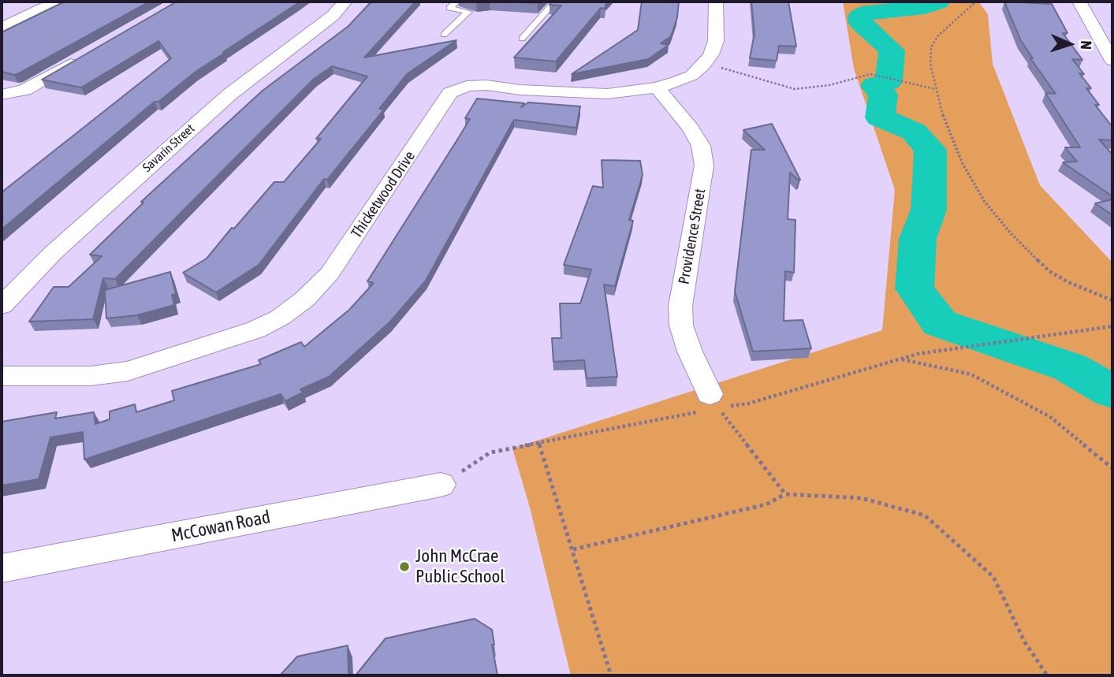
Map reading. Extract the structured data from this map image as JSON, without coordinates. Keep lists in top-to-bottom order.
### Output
{
  "streets": {
    "street": [
      "Savarin Street",
      "Thicketwood Drive",
      "Providence Street",
      "McCowan Road"
    ]
  },
  "crossings": [
    ["Thicketwood Drive", "Providence Street"]
  ],
  "places": ["John McCrae Public School"],
  "north": "right"
}
